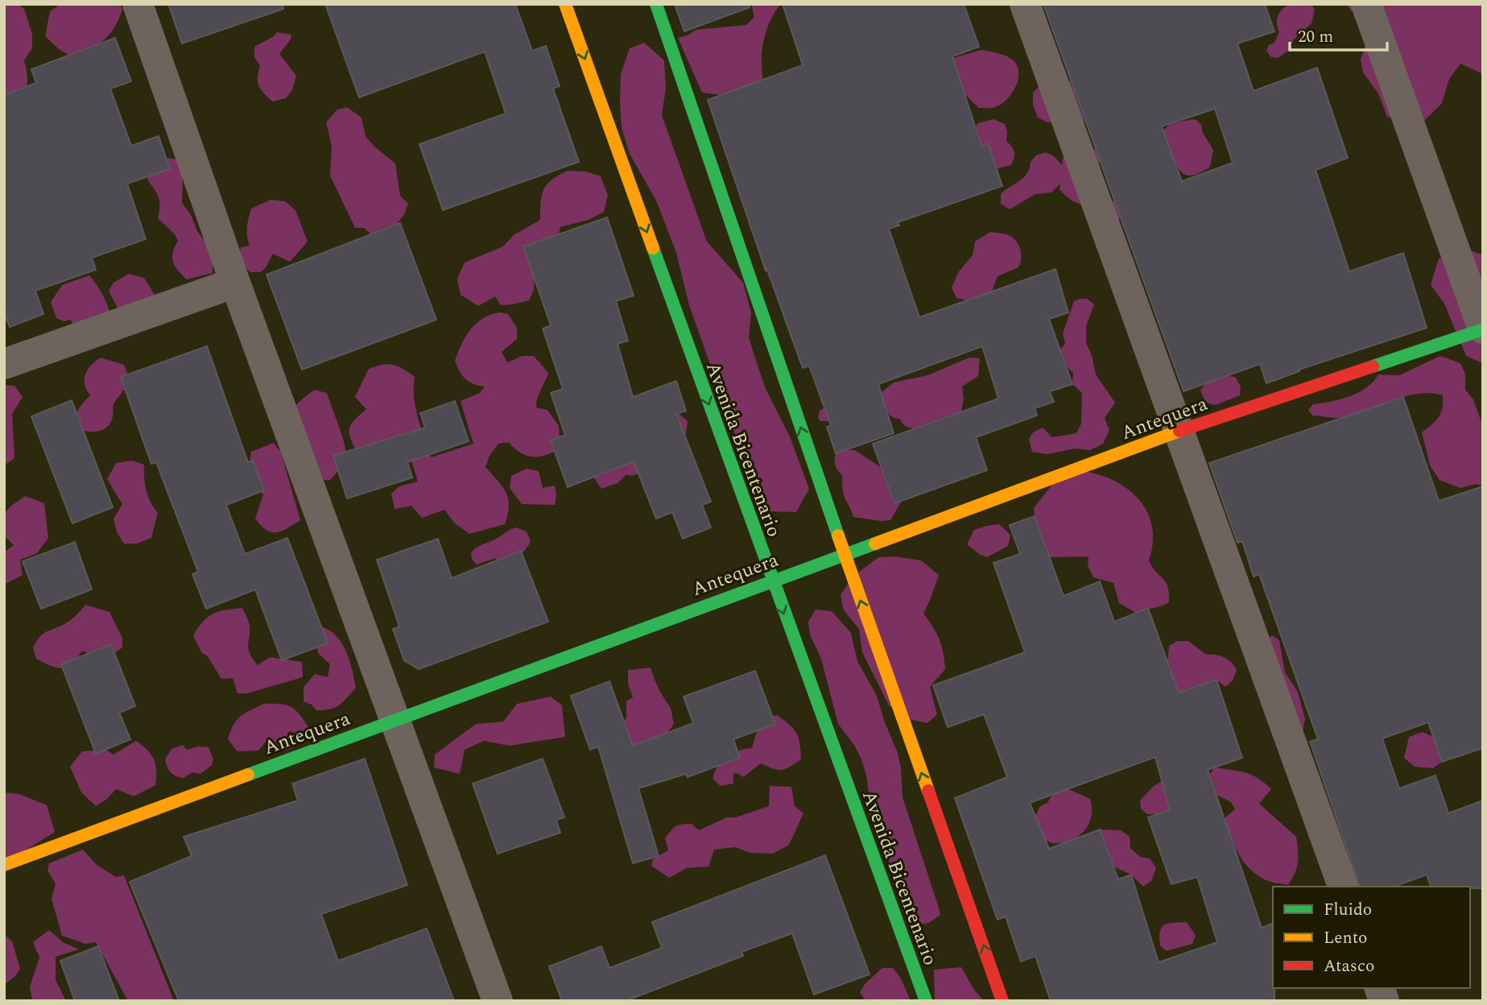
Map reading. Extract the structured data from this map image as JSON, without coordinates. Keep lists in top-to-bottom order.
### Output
{
  "streets": {
    "street": ["Antequera", "Avenida Bicentenario"]
  },
  "crossings": [
    ["Antequera", "Avenida Bicentenario"]
  ],
  "legend": ["Fluido", "Lento", "Atasco"],
  "scale_bar": "20 m"
}
